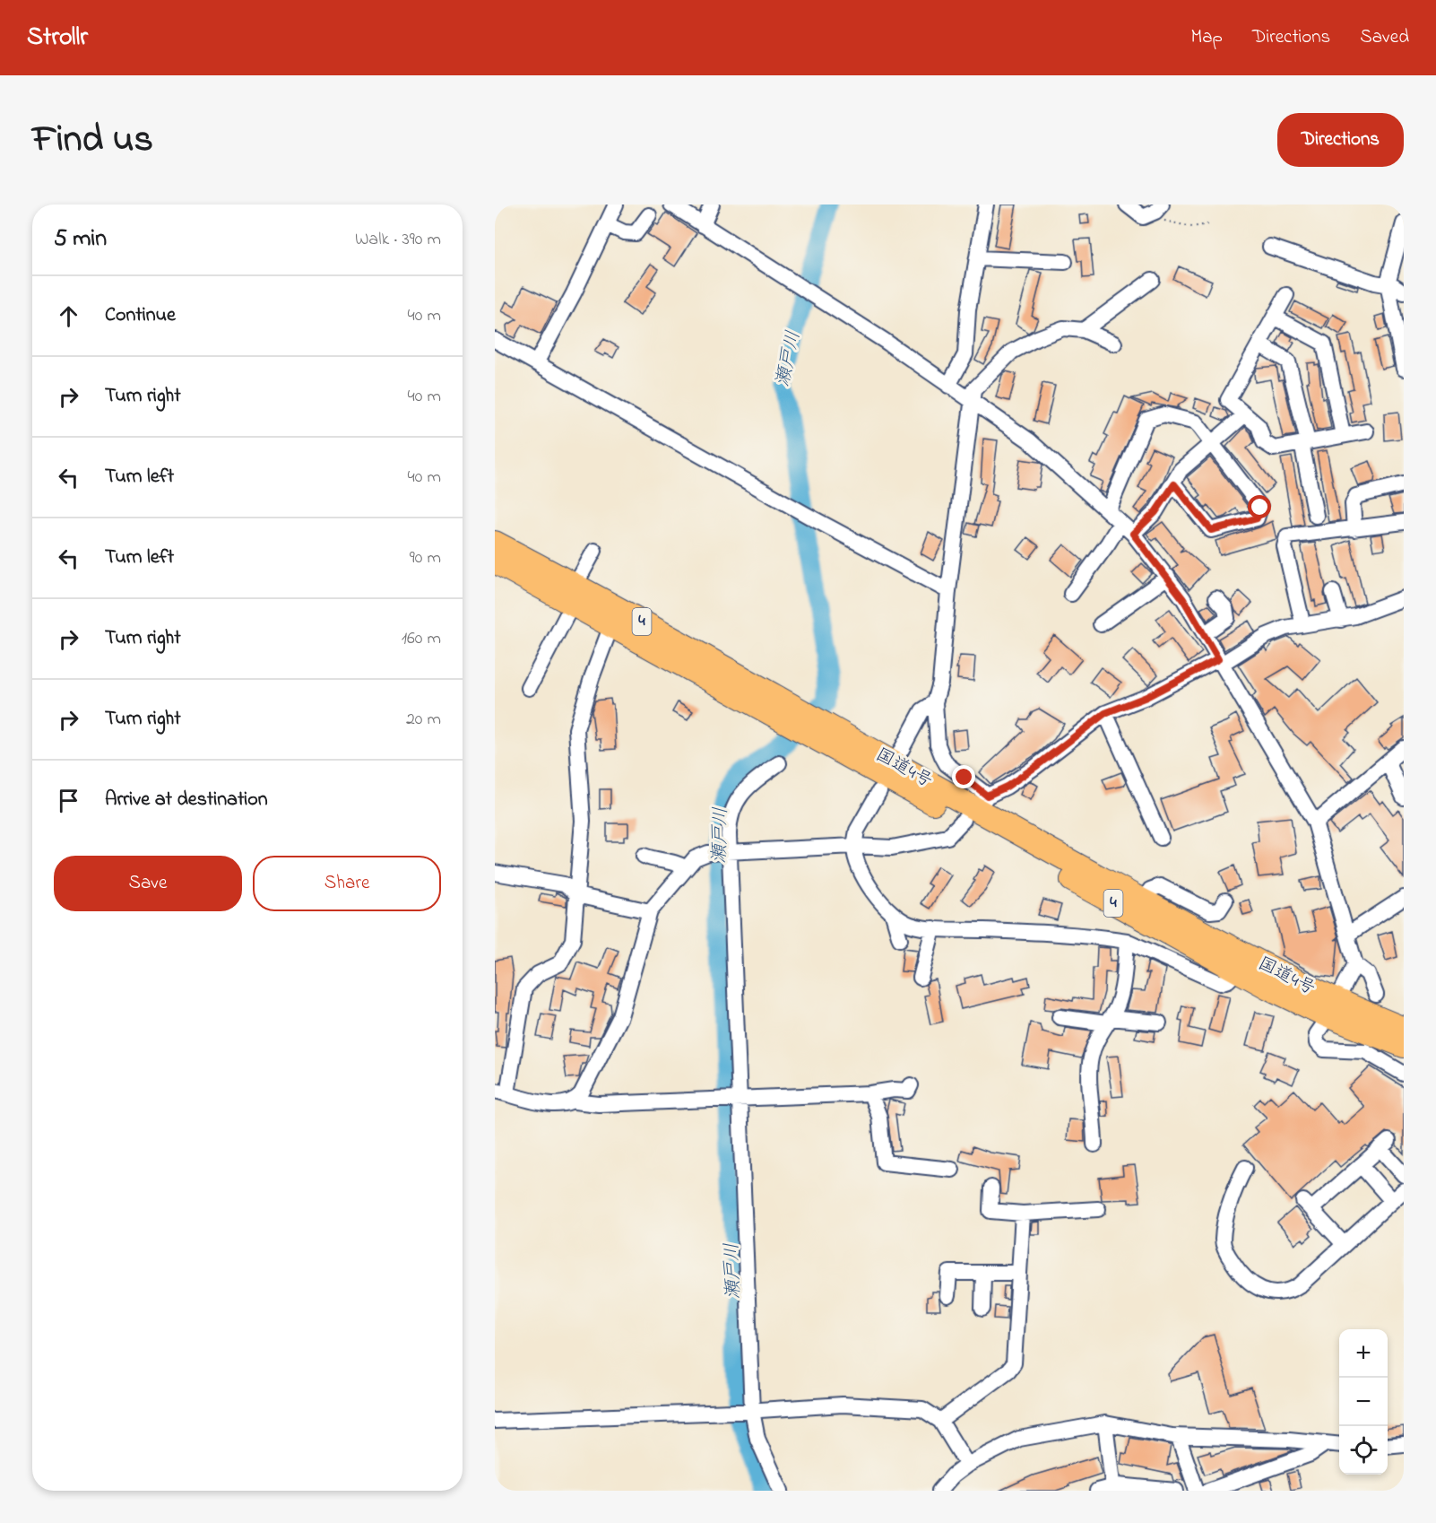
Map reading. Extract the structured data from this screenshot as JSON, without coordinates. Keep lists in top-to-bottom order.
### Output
{
  "streets": {
    "highway": ["4", "国道4号"]
  },
  "water": ["瀬戸川"],
  "page": {
    "header": "Strollr",
    "nav": ["Map", "Directions", "Saved"],
    "title": "Find us",
    "buttons": [
      "Directions",
      ["Save", "Share"]
    ],
    "heading": ["5 min", "Walk · 390 m"],
    "list": [
      ["Continue", "40 m"],
      ["Turn right", "40 m"],
      ["Turn left", "40 m"],
      ["Turn left", "90 m"],
      ["Turn right", "160 m"],
      ["Turn right", "20 m"],
      "Arrive at destination"
    ],
    "map_buttons": ["+", "−"]
  }
}
